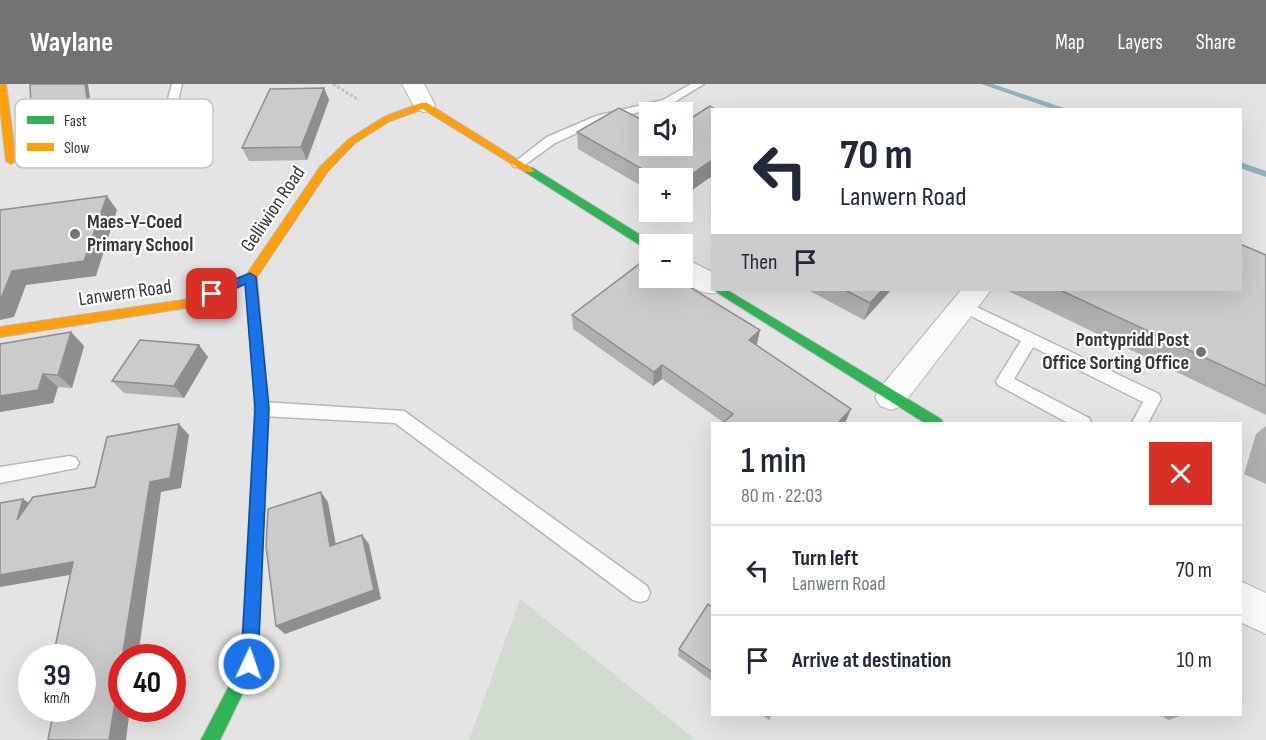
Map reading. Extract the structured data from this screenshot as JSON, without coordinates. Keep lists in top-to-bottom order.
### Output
{
  "streets": {
    "street": ["Gelliwion Road", "Lanwern Road"]
  },
  "crossings": [
    ["Gelliwion Road", "Lanwern Road"]
  ],
  "places": ["Maes-Y-Coed Primary School", "Pontypridd Post Office Sorting Office"],
  "legend": ["Fast", "Slow"],
  "page": {
    "header": "Waylane",
    "nav": ["Map", "Layers", "Share"],
    "map_buttons": ["+", "−"],
    "turn": ["70 m", "Lanwern Road"],
    "then": "Then",
    "heading": ["1 min", "80 m · 22:03"],
    "list": [
      {
        "name": "Turn left",
        "note": "Lanwern Road",
        "value": "70 m"
      },
      {
        "name": "Arrive at destination",
        "value": "10 m"
      }
    ],
    "speed": "39 km/h",
    "limit": "40"
  }
}
